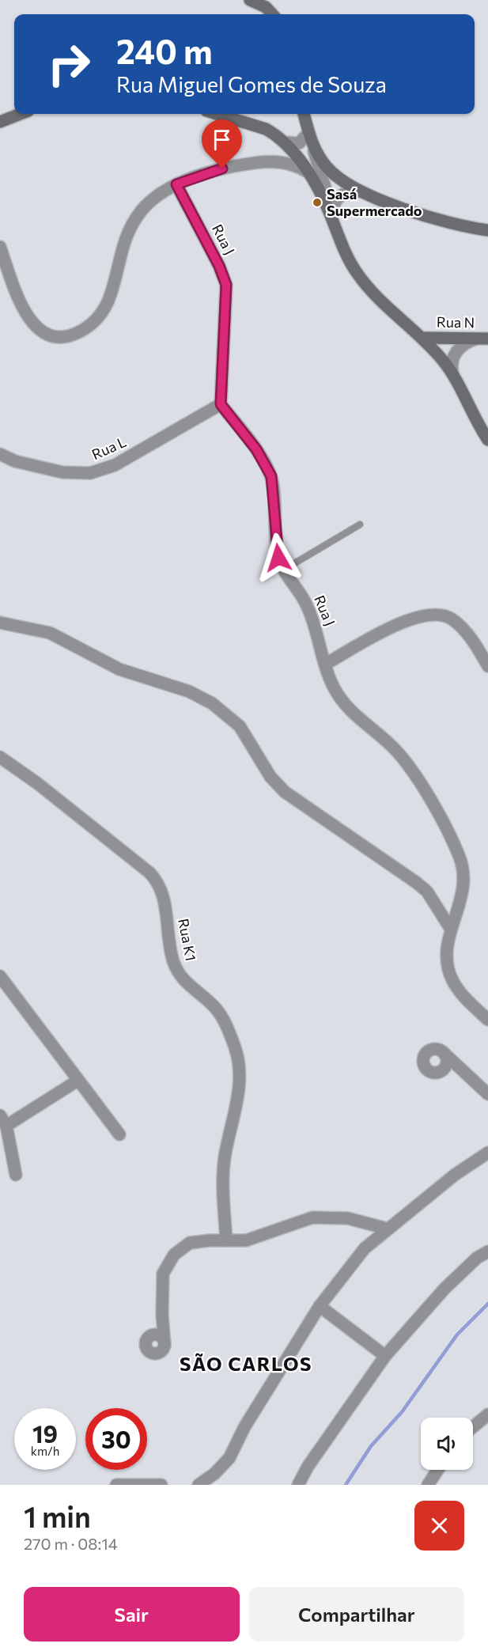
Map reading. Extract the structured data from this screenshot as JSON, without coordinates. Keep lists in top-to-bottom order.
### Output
{
  "streets": {
    "street": [
      "Rua J",
      "Rua N",
      "Rua L",
      "Rua K1"
    ]
  },
  "crossings": [
    ["Rua J", "Rua L"]
  ],
  "districts": ["SÃO CARLOS"],
  "places": ["Sasá Supermercado"],
  "page": {
    "turn": ["240 m", "Rua Miguel Gomes de Souza"],
    "speed": "19 km/h",
    "limit": "30",
    "heading": ["1 min", "270 m · 08:14"],
    "buttons": ["Sair", "Compartilhar"]
  }
}
